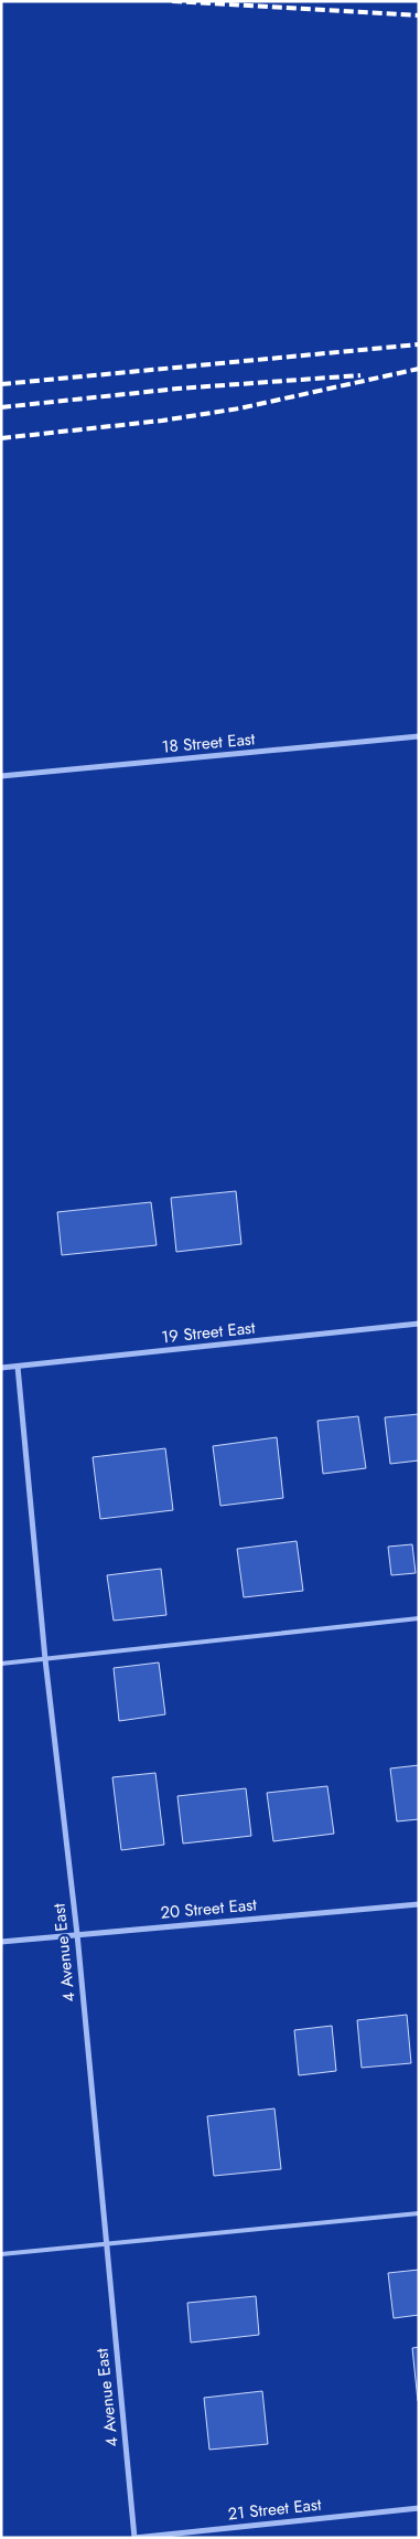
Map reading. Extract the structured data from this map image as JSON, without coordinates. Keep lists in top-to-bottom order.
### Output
{
  "streets": {
    "street": [
      "18 Street East",
      "19 Street East",
      "20 Street East",
      "4 Avenue East",
      "21 Street East"
    ]
  },
  "crossings": [
    ["19 Street East", "4 Avenue East"],
    ["20 Street East", "4 Avenue East"],
    ["4 Avenue East", "21 Street East"]
  ]
}
